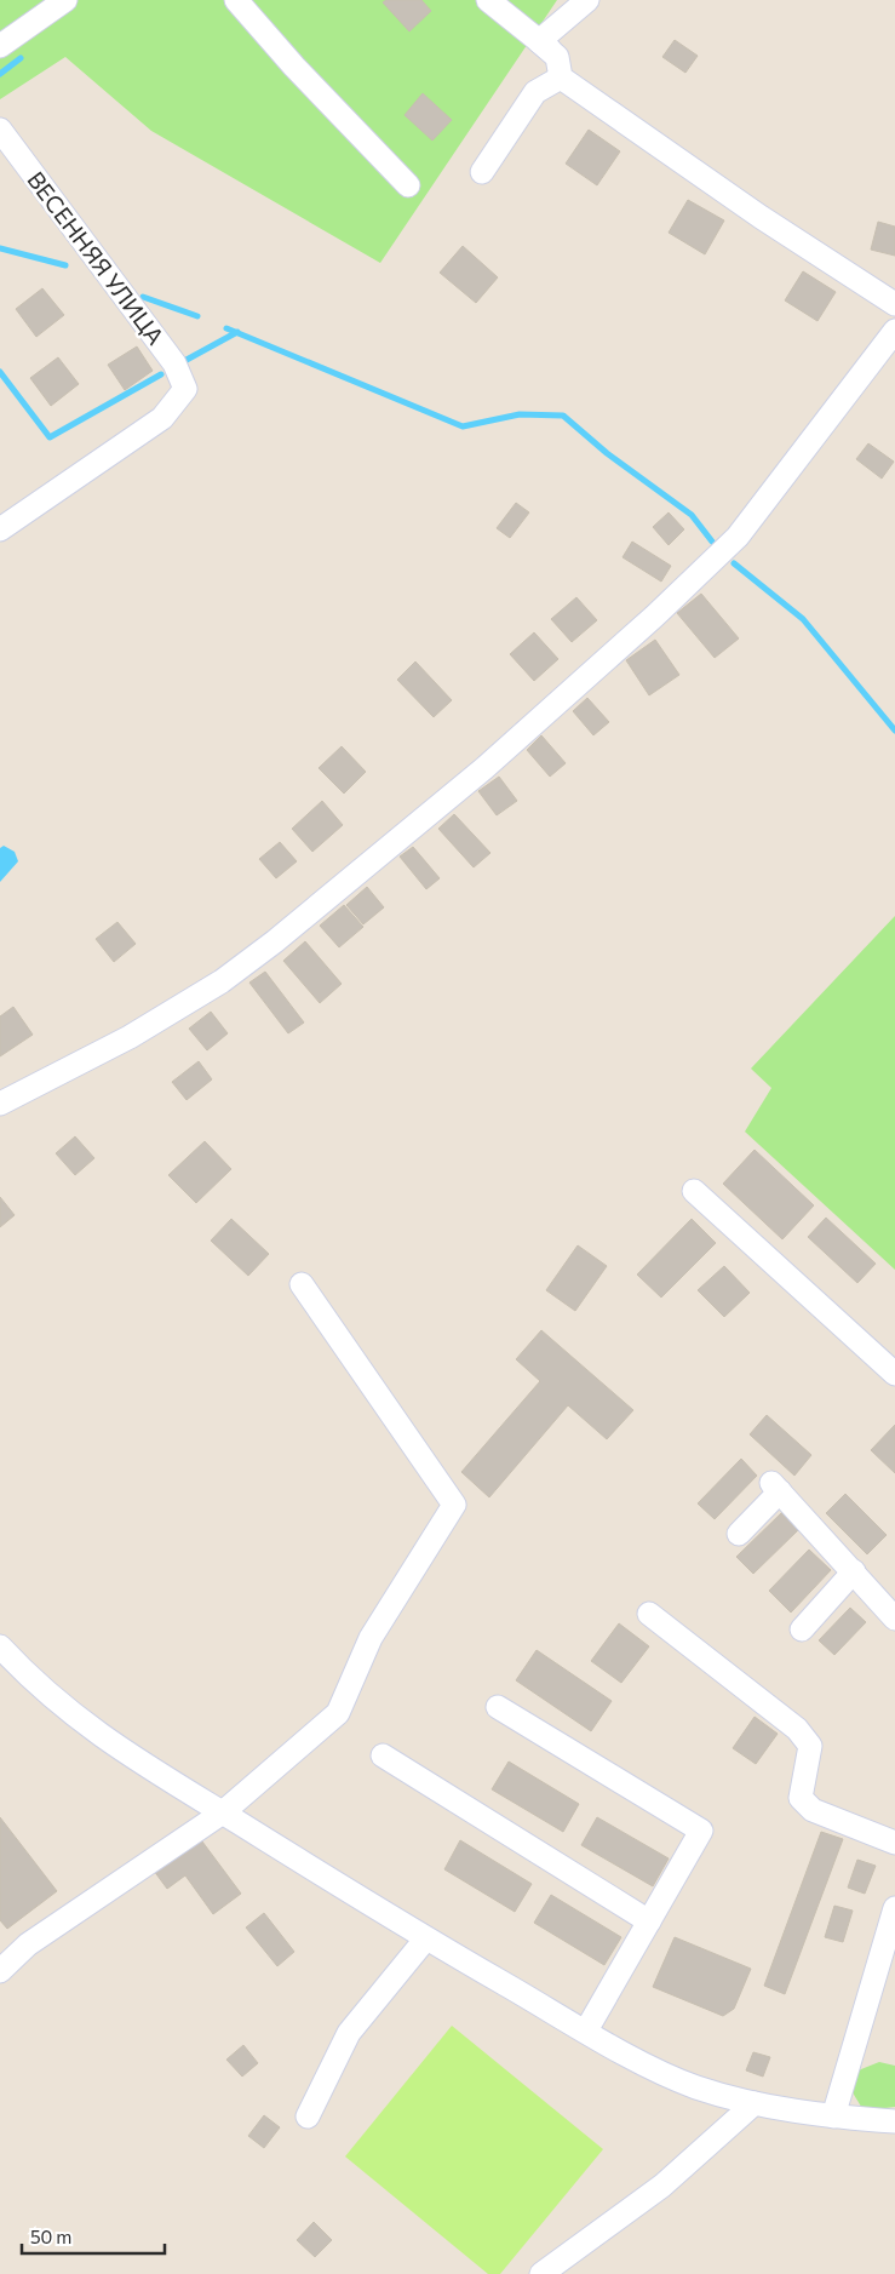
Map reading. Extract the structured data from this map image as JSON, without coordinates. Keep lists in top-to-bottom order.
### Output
{
  "streets": {
    "street": ["ВЕСЕННЯЯ УЛИЦА"]
  },
  "scale_bar": "50 m"
}
